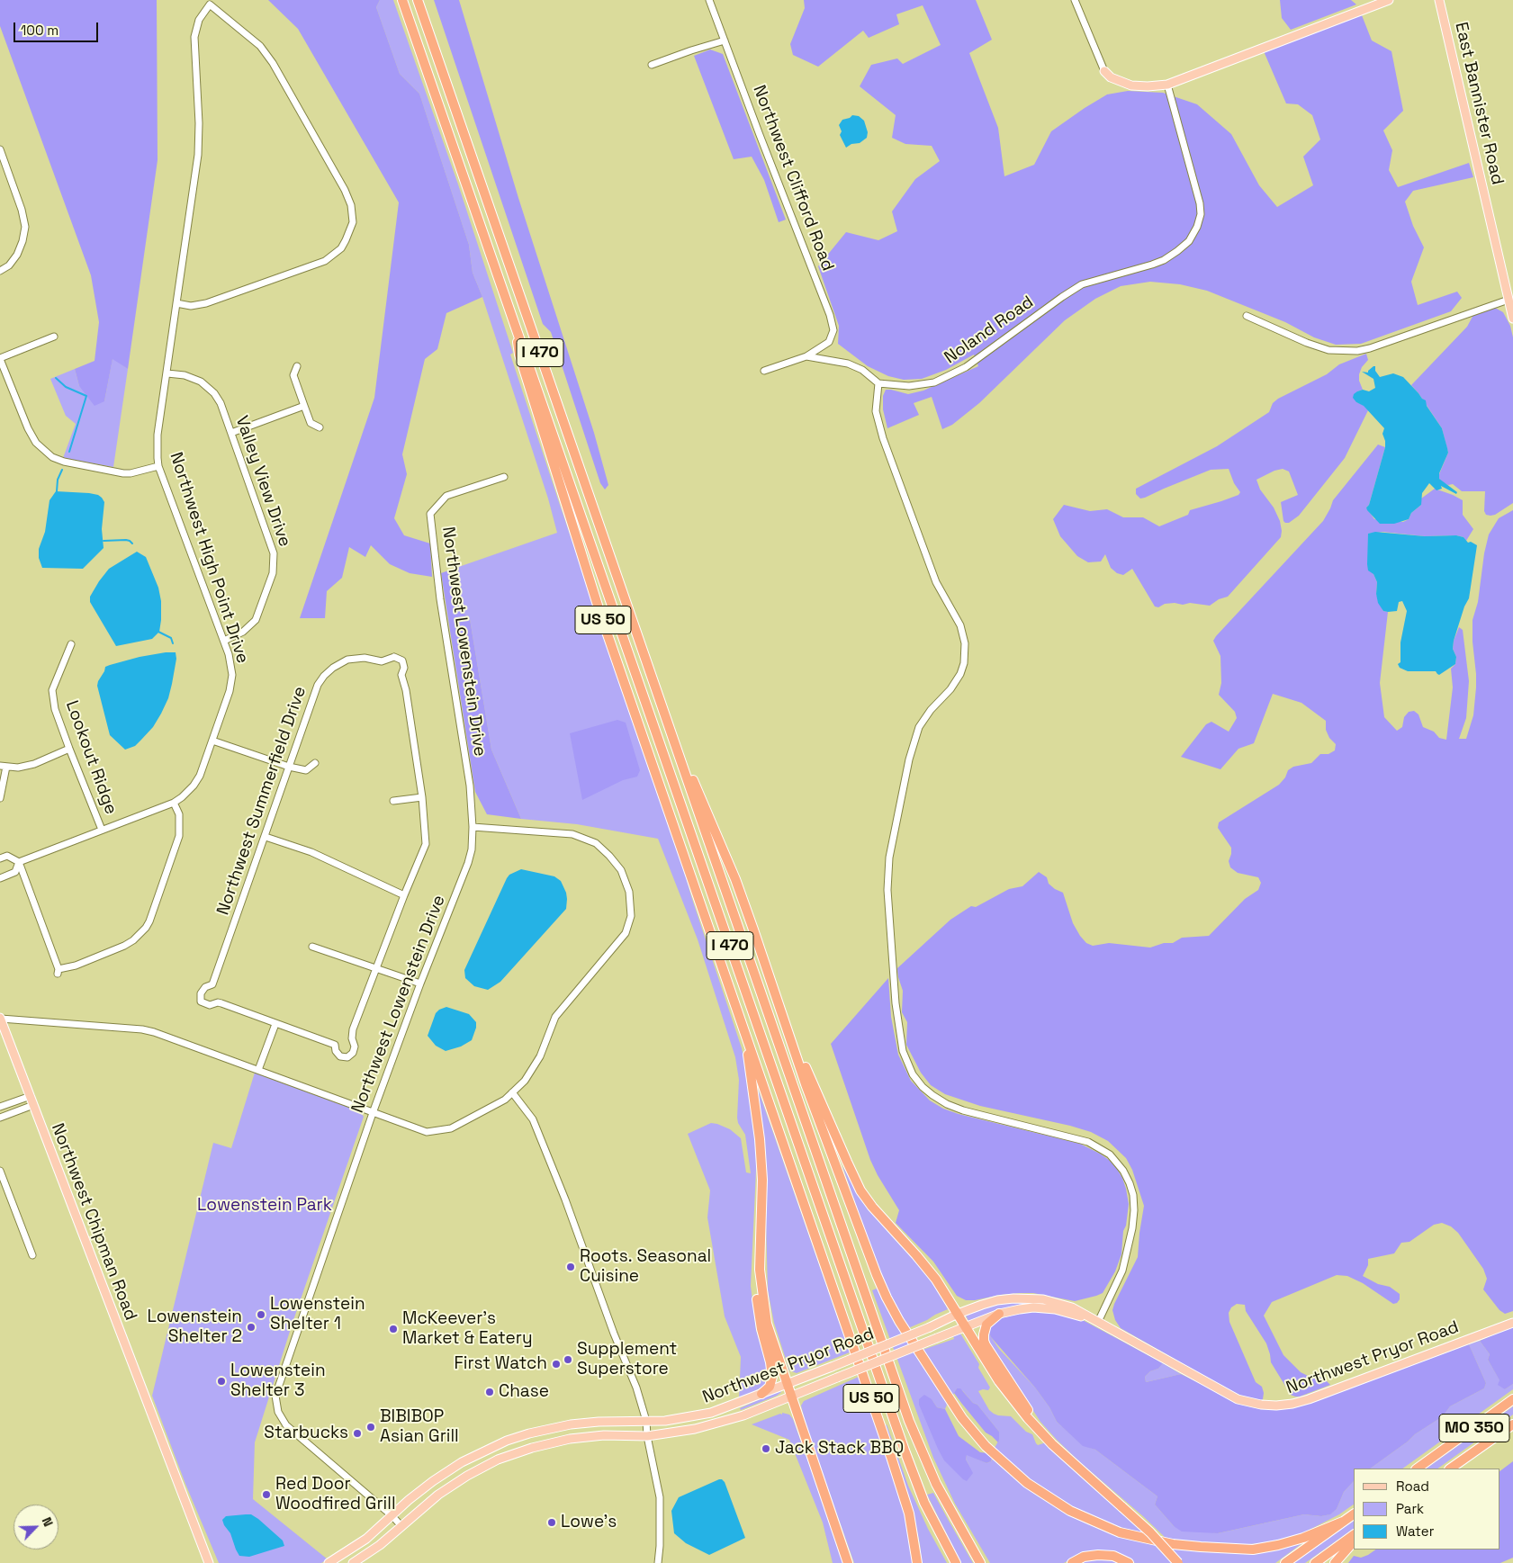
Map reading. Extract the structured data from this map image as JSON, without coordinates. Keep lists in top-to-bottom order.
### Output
{
  "streets": {
    "highway": ["I 470", "US 50", "MO 350"],
    "main road": ["East Bannister Road", "Northwest Chipman Road", "Northwest Pryor Road"],
    "street": [
      "Northwest Clifford Road",
      "Noland Road",
      "Valley View Drive",
      "Northwest High Point Drive",
      "Northwest Lowenstein Drive",
      "Lookout Ridge",
      "Northwest Summerfield Drive"
    ]
  },
  "crossings": [
    ["I 470", "US 50"],
    ["Valley View Drive", "Northwest High Point Drive"],
    ["Northwest High Point Drive", "Lookout Ridge"],
    ["Northwest Lowenstein Drive", "Northwest Pryor Road"]
  ],
  "parks": ["Lowenstein Park"],
  "places": [
    "Roots. Seasonal Cuisine",
    "Lowenstein Shelter 1",
    "Lowenstein Shelter 2",
    "McKeever's Market & Eatery",
    "Supplement Superstore",
    "First Watch",
    "Lowenstein Shelter 3",
    "Chase",
    "BIBIBOP Asian Grill",
    "Starbucks",
    "Jack Stack BBQ",
    "Red Door Woodfired Grill",
    "Lowe's"
  ],
  "legend": ["Road", "Park", "Water"],
  "scale_bar": "100 m",
  "north": "top right"
}
